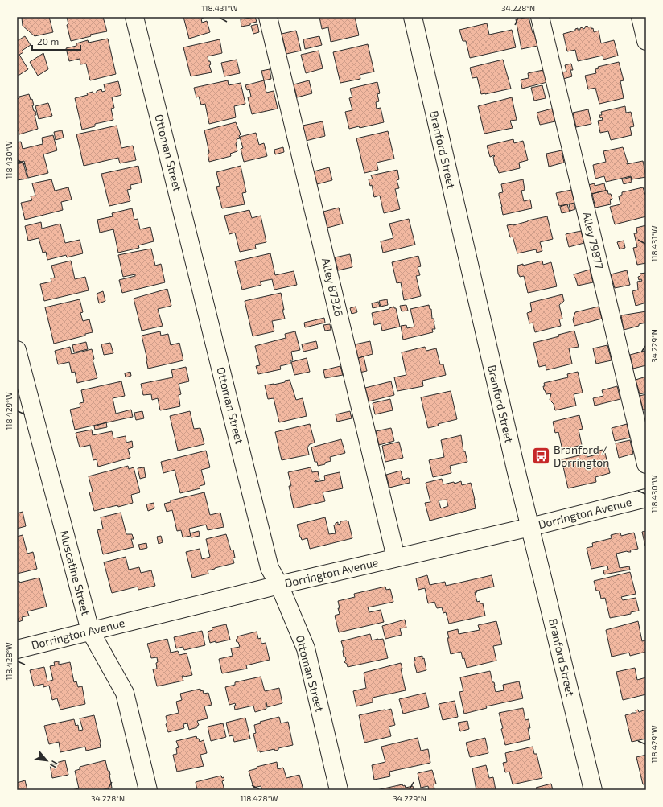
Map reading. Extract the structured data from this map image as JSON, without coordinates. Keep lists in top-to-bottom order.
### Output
{
  "streets": {
    "street": [
      "Branford Street",
      "Ottoman Street",
      "Alley 79877",
      "Alley 87326",
      "Dorrington Avenue",
      "Muscatine Street"
    ]
  },
  "crossings": [
    ["Branford Street", "Dorrington Avenue"],
    ["Ottoman Street", "Dorrington Avenue"],
    ["Alley 87326", "Dorrington Avenue"],
    ["Dorrington Avenue", "Muscatine Street"]
  ],
  "places": {
    "bus stop": ["Branford / Dorrington"]
  },
  "scale_bar": "20 m",
  "north": "bottom right",
  "coordinates": [
    "118.431°W",
    "34.228°N",
    "118.430°W",
    "34.229°N",
    "118.429°W",
    "118.428°W"
  ]
}
